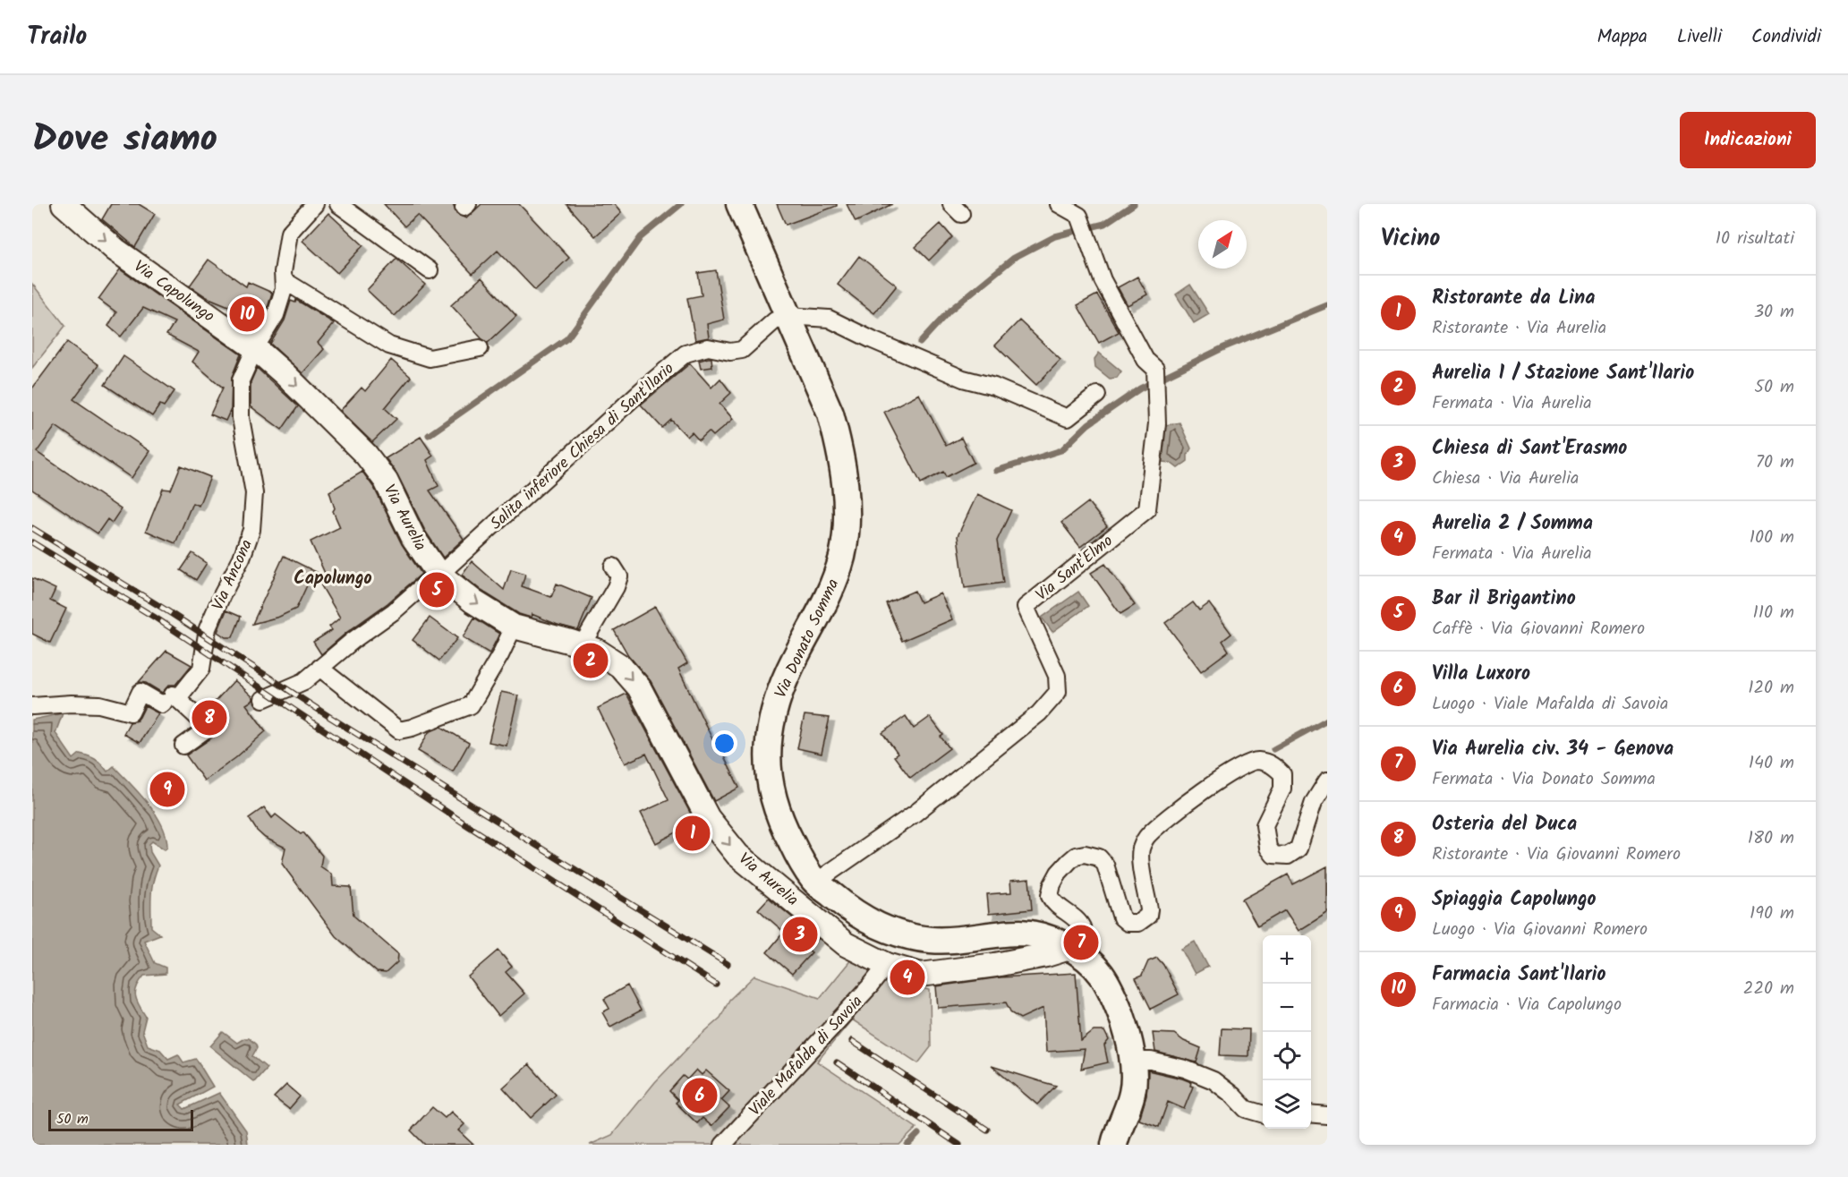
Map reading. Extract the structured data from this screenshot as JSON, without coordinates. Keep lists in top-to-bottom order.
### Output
{
  "streets": {
    "main road": ["Via Donato Somma"],
    "street": [
      "Via Capolungo",
      "Salita inferiore Chiesa di Sant'Ilario",
      "Via Aurelia",
      "Via Sant'Elmo",
      "Via Ancona",
      "Viale Mafalda di Savoia"
    ]
  },
  "crossings": [
    ["Via Capolungo", "Via Aurelia"],
    ["Via Capolungo", "Via Ancona"],
    ["Salita inferiore Chiesa di Sant'Ilario", "Via Aurelia"],
    ["Salita inferiore Chiesa di Sant'Ilario", "Via Donato Somma"],
    ["Via Aurelia", "Via Ancona"],
    ["Via Aurelia", "Via Donato Somma"],
    ["Via Aurelia", "Viale Mafalda di Savoia"],
    ["Via Sant'Elmo", "Via Donato Somma"]
  ],
  "one_way": ["Via Capolungo", "Via Aurelia"],
  "districts": ["Capolungo"],
  "scale_bar": "50 m",
  "north": "top right",
  "page": {
    "header": "Trailo",
    "nav": ["Mappa", "Livelli", "Condividi"],
    "title": "Dove siamo",
    "buttons": "Indicazioni",
    "heading": ["Vicino", "10 risultati"],
    "list": [
      {
        "mark": "1",
        "name": "Ristorante da Lina",
        "note": "Ristorante · Via Aurelia",
        "value": "30 m"
      },
      {
        "mark": "2",
        "name": "Aurelia 1 / Stazione Sant'Ilario",
        "note": "Fermata · Via Aurelia",
        "value": "50 m"
      },
      {
        "mark": "3",
        "name": "Chiesa di Sant'Erasmo",
        "note": "Chiesa · Via Aurelia",
        "value": "70 m"
      },
      {
        "mark": "4",
        "name": "Aurelia 2 / Somma",
        "note": "Fermata · Via Aurelia",
        "value": "100 m"
      },
      {
        "mark": "5",
        "name": "Bar il Brigantino",
        "note": "Caffè · Via Giovanni Romero",
        "value": "110 m"
      },
      {
        "mark": "6",
        "name": "Villa Luxoro",
        "note": "Luogo · Viale Mafalda di Savoia",
        "value": "120 m"
      },
      {
        "mark": "7",
        "name": "Via Aurelia civ. 34 - Genova",
        "note": "Fermata · Via Donato Somma",
        "value": "140 m"
      },
      {
        "mark": "8",
        "name": "Osteria del Duca",
        "note": "Ristorante · Via Giovanni Romero",
        "value": "180 m"
      },
      {
        "mark": "9",
        "name": "Spiaggia Capolungo",
        "note": "Luogo · Via Giovanni Romero",
        "value": "190 m"
      },
      {
        "mark": "10",
        "name": "Farmacia Sant'Ilario",
        "note": "Farmacia · Via Capolungo",
        "value": "220 m"
      }
    ],
    "pins": [
      "10",
      "5",
      "2",
      "8",
      "9",
      "1",
      "3",
      "7",
      "4",
      "6"
    ],
    "map_buttons": ["+", "−"],
    "scale": "50 m"
  }
}
